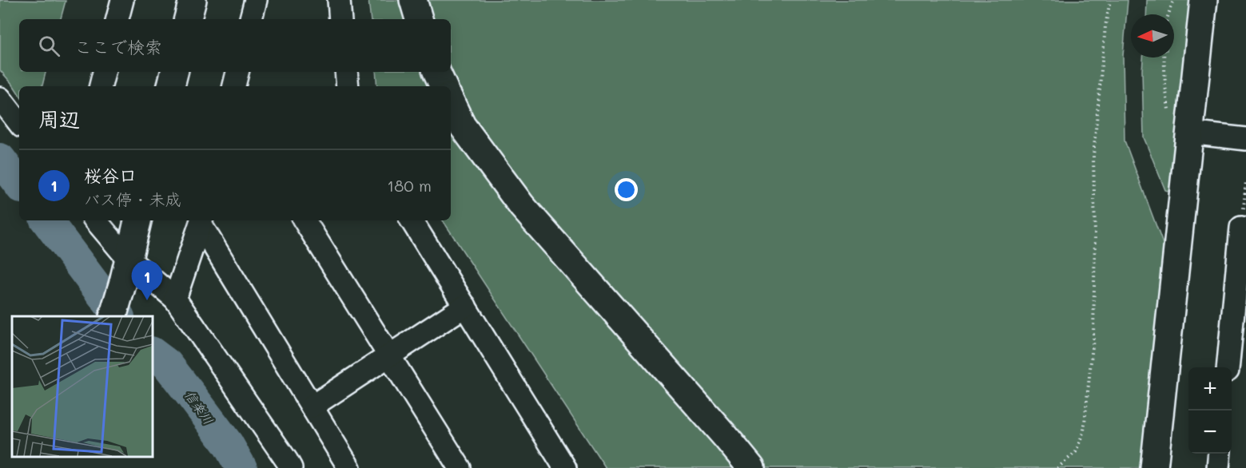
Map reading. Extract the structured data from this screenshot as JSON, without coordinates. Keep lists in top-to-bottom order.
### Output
{
  "water": ["信楽川"],
  "north": "left",
  "page": {
    "search": "ここで検索",
    "heading": "周辺",
    "list": [
      {
        "mark": "1",
        "name": "桜谷口",
        "note": "バス停 · 未成",
        "value": "180 m"
      }
    ],
    "pins": "1",
    "map_buttons": ["+", "−"]
  }
}
